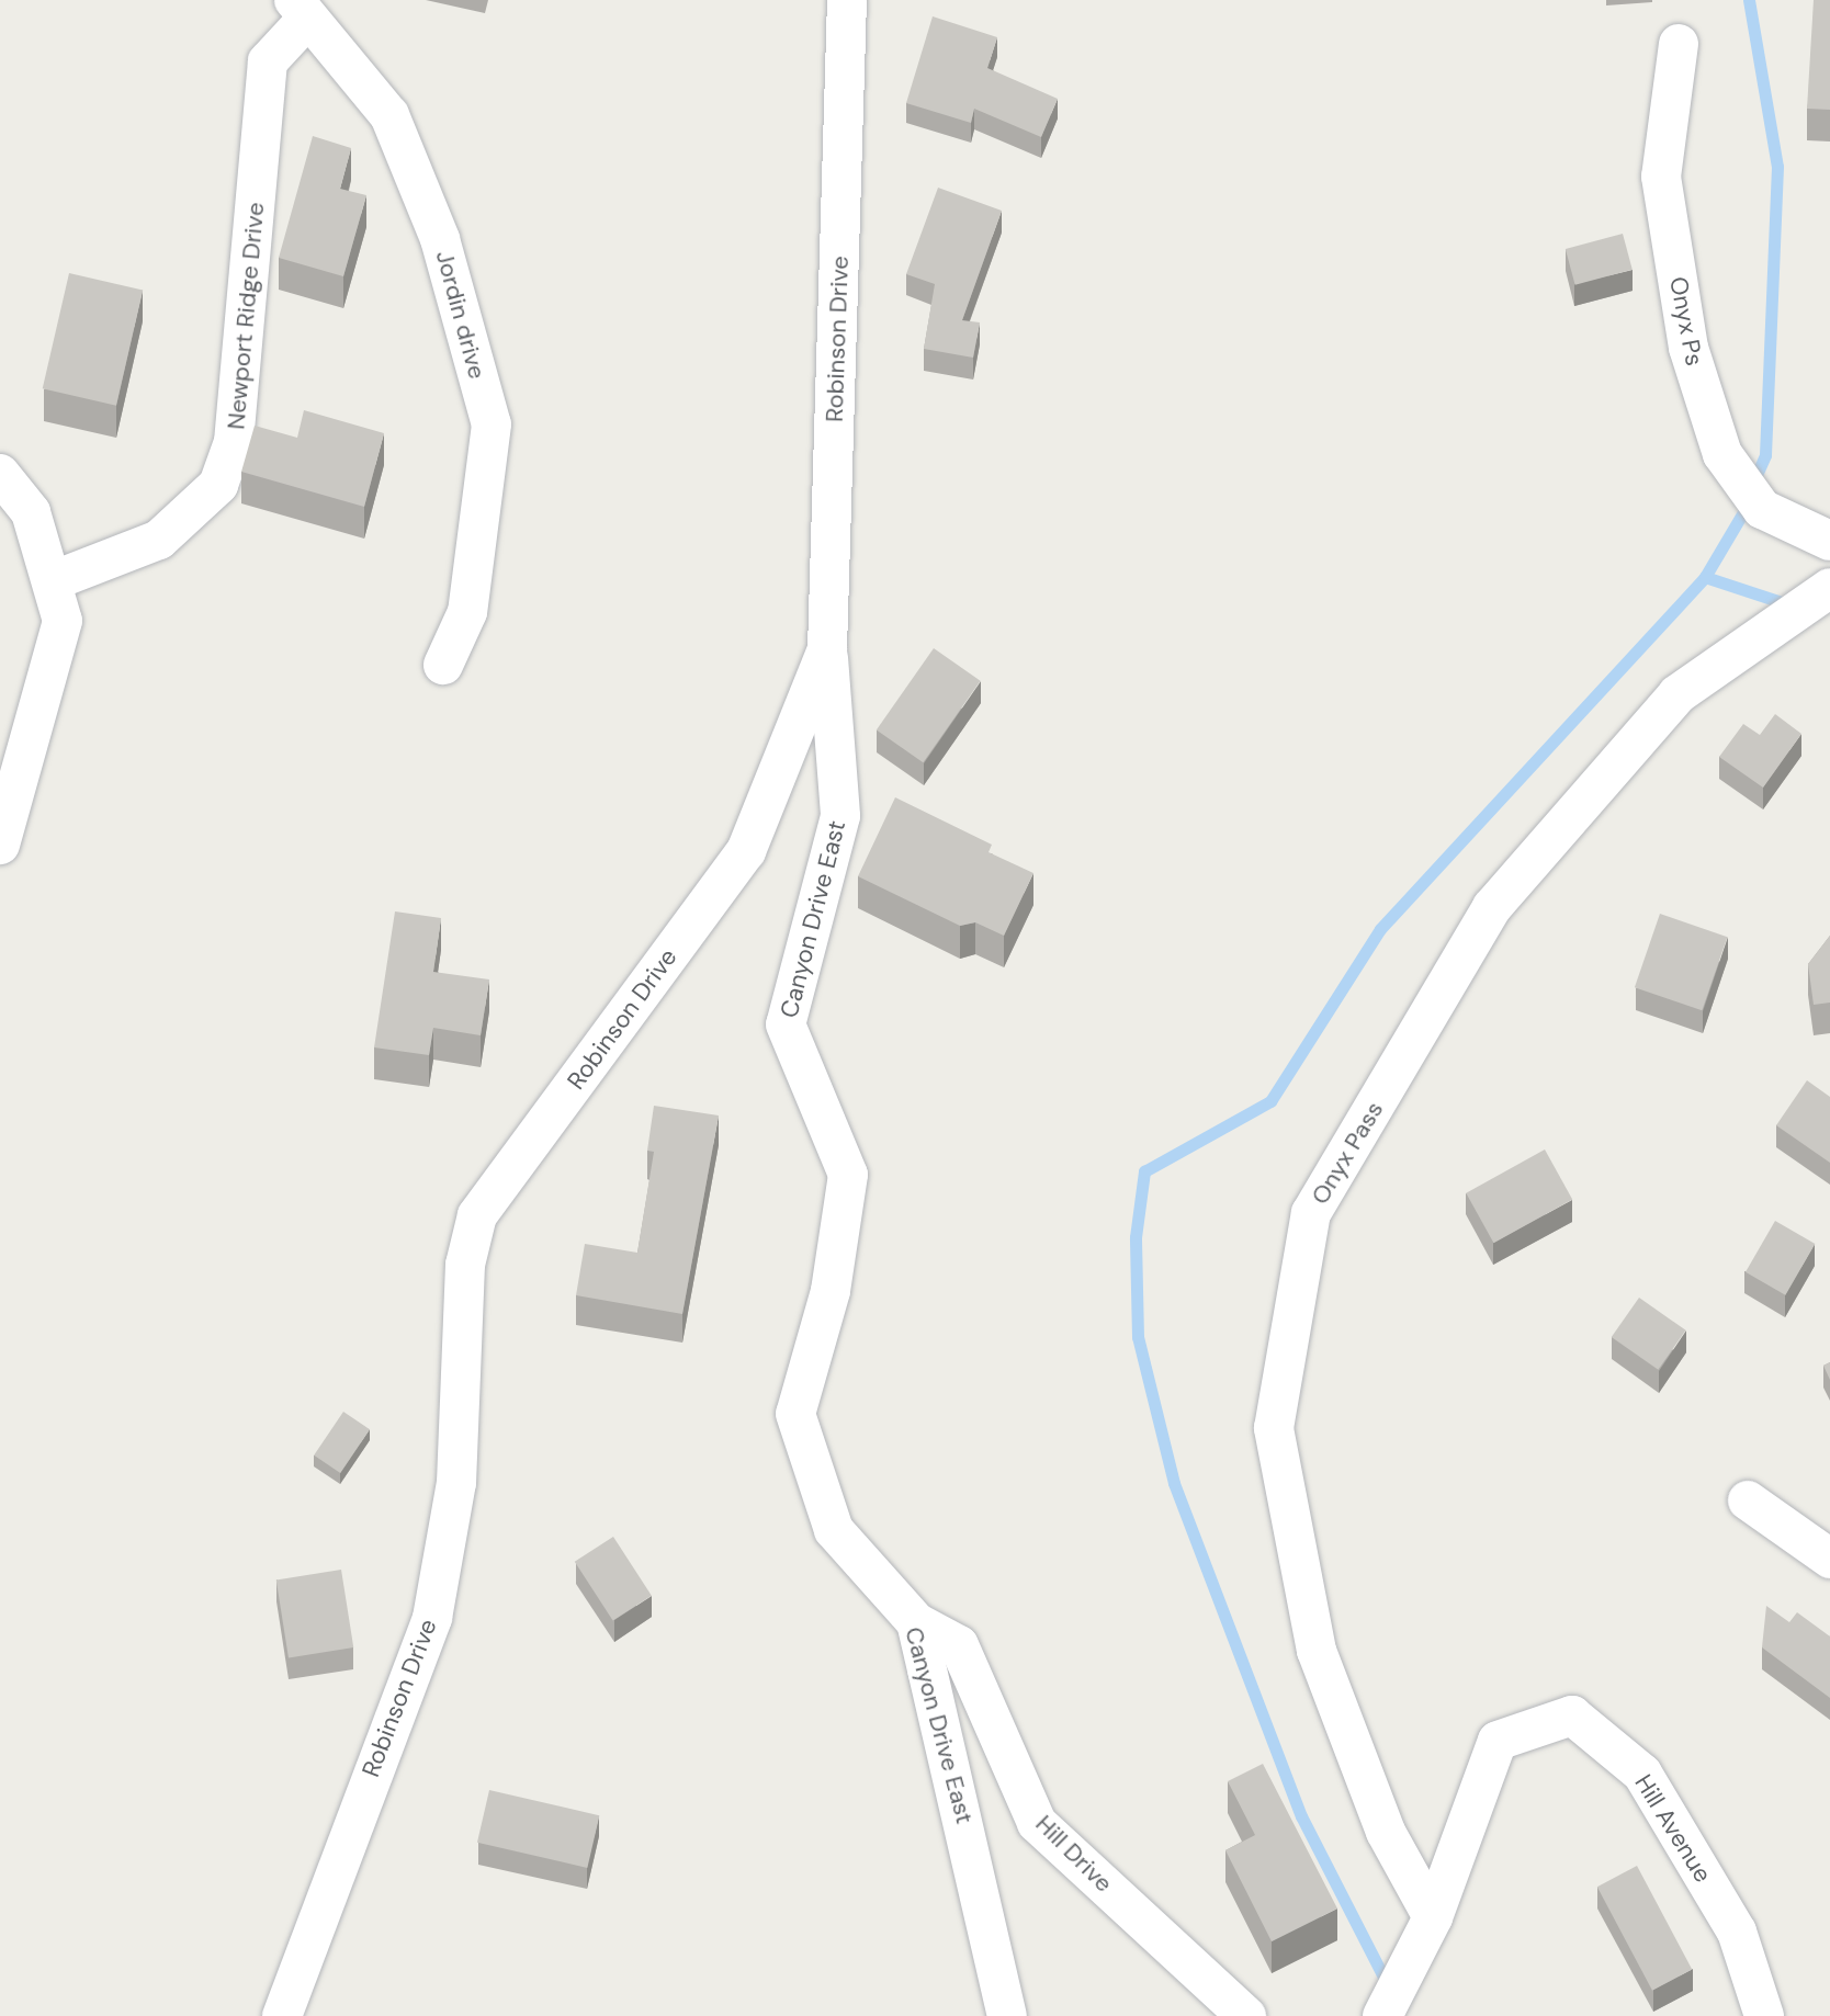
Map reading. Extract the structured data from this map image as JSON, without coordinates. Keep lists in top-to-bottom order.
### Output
{
  "streets": {
    "street": [
      "Jordin drive",
      "Newport Ridge Drive",
      "Onyx Ps",
      "Robinson Drive",
      "Canyon Drive East",
      "Onyx Pass",
      "Hill Avenue",
      "Hill Drive"
    ]
  },
  "crossings": [
    ["Jordin drive", "Newport Ridge Drive"],
    ["Robinson Drive", "Canyon Drive East"],
    ["Canyon Drive East", "Hill Drive"],
    ["Onyx Pass", "Hill Avenue"]
  ]
}
